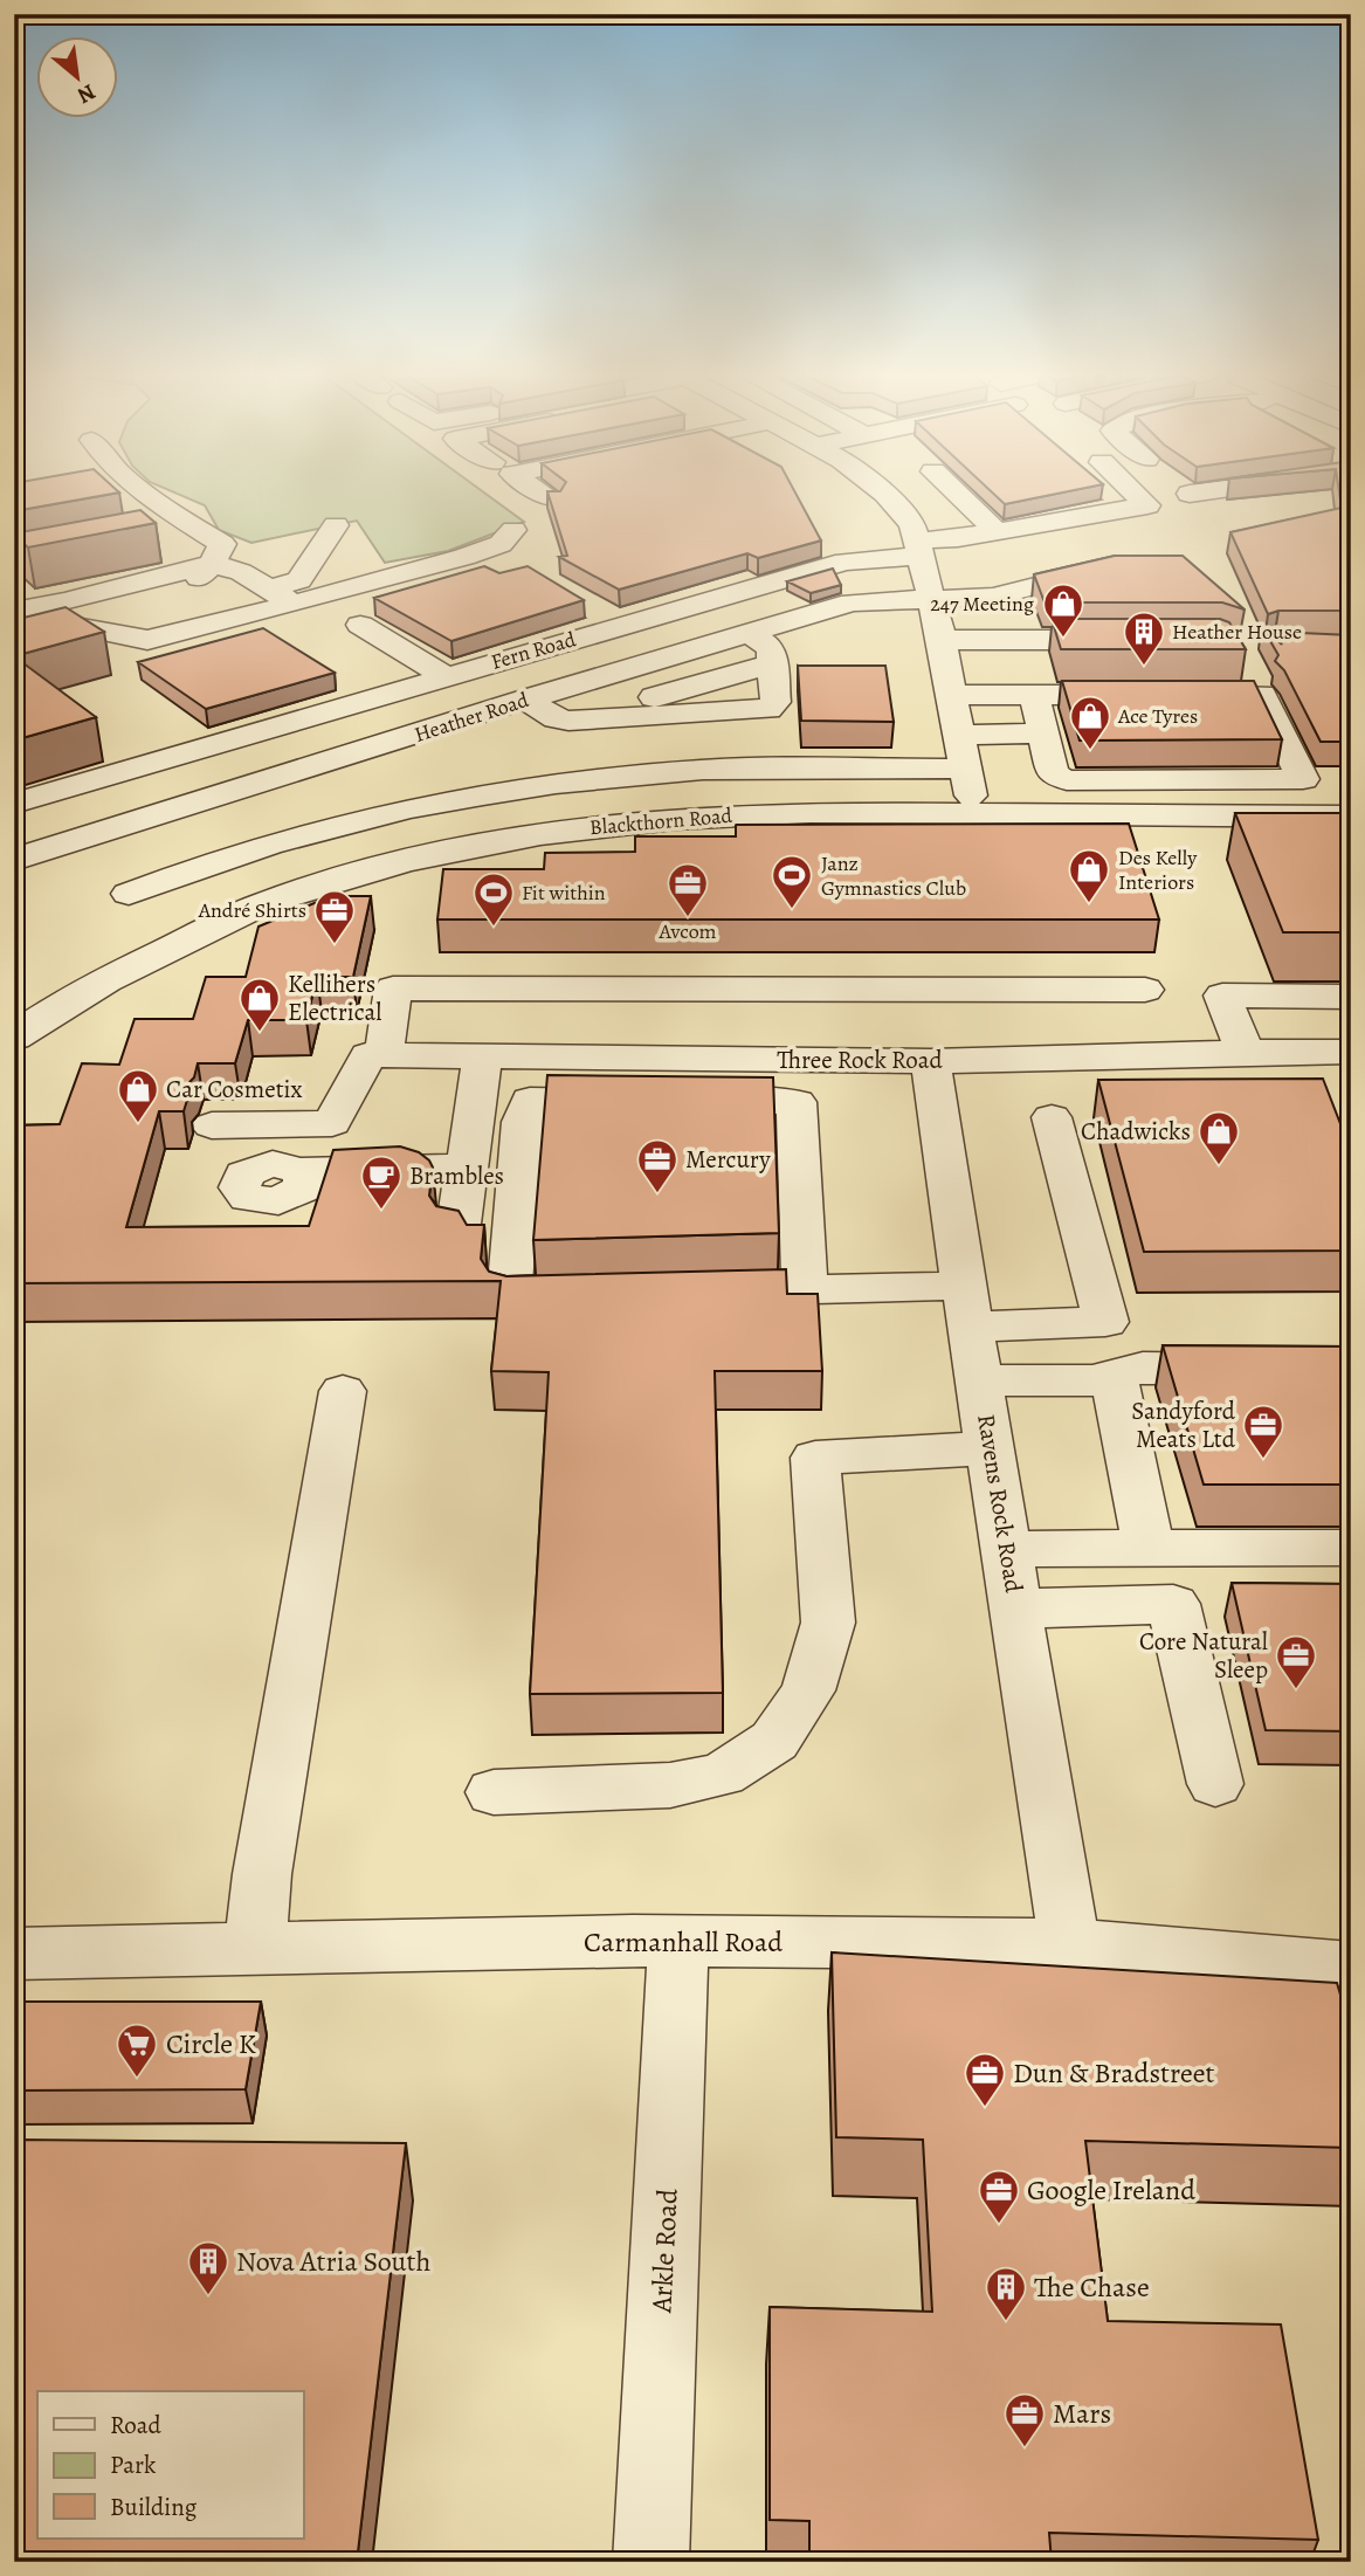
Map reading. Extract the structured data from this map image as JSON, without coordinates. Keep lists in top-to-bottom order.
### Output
{
  "streets": {
    "street": [
      "Fern Road",
      "Heather Road",
      "Blackthorn Road",
      "Three Rock Road",
      "Ravens Rock Road",
      "Carmanhall Road",
      "Arkle Road"
    ]
  },
  "crossings": [
    ["Three Rock Road", "Ravens Rock Road"],
    ["Ravens Rock Road", "Carmanhall Road"],
    ["Carmanhall Road", "Arkle Road"]
  ],
  "places": {
    "shop": [
      "247 Meeting",
      "Ace Tyres",
      "Des Kelly Interiors",
      "Kellihers Electrical",
      "Car Cosmetix",
      "Chadwicks"
    ],
    "building": ["Heather House", "Nova Atria South", "The Chase"],
    "sports": ["Janz Gymnastics Club", "Fit within"],
    "office": [
      "Avcom",
      "André Shirts",
      "Mercury",
      "Sandyford Meats Ltd",
      "Core Natural Sleep",
      "Dun & Bradstreet",
      "Google Ireland",
      "Mars"
    ],
    "cafe": ["Brambles"],
    "supermarket": ["Circle K"]
  },
  "legend": ["Road", "Park", "Building"],
  "north": "bottom right"
}
